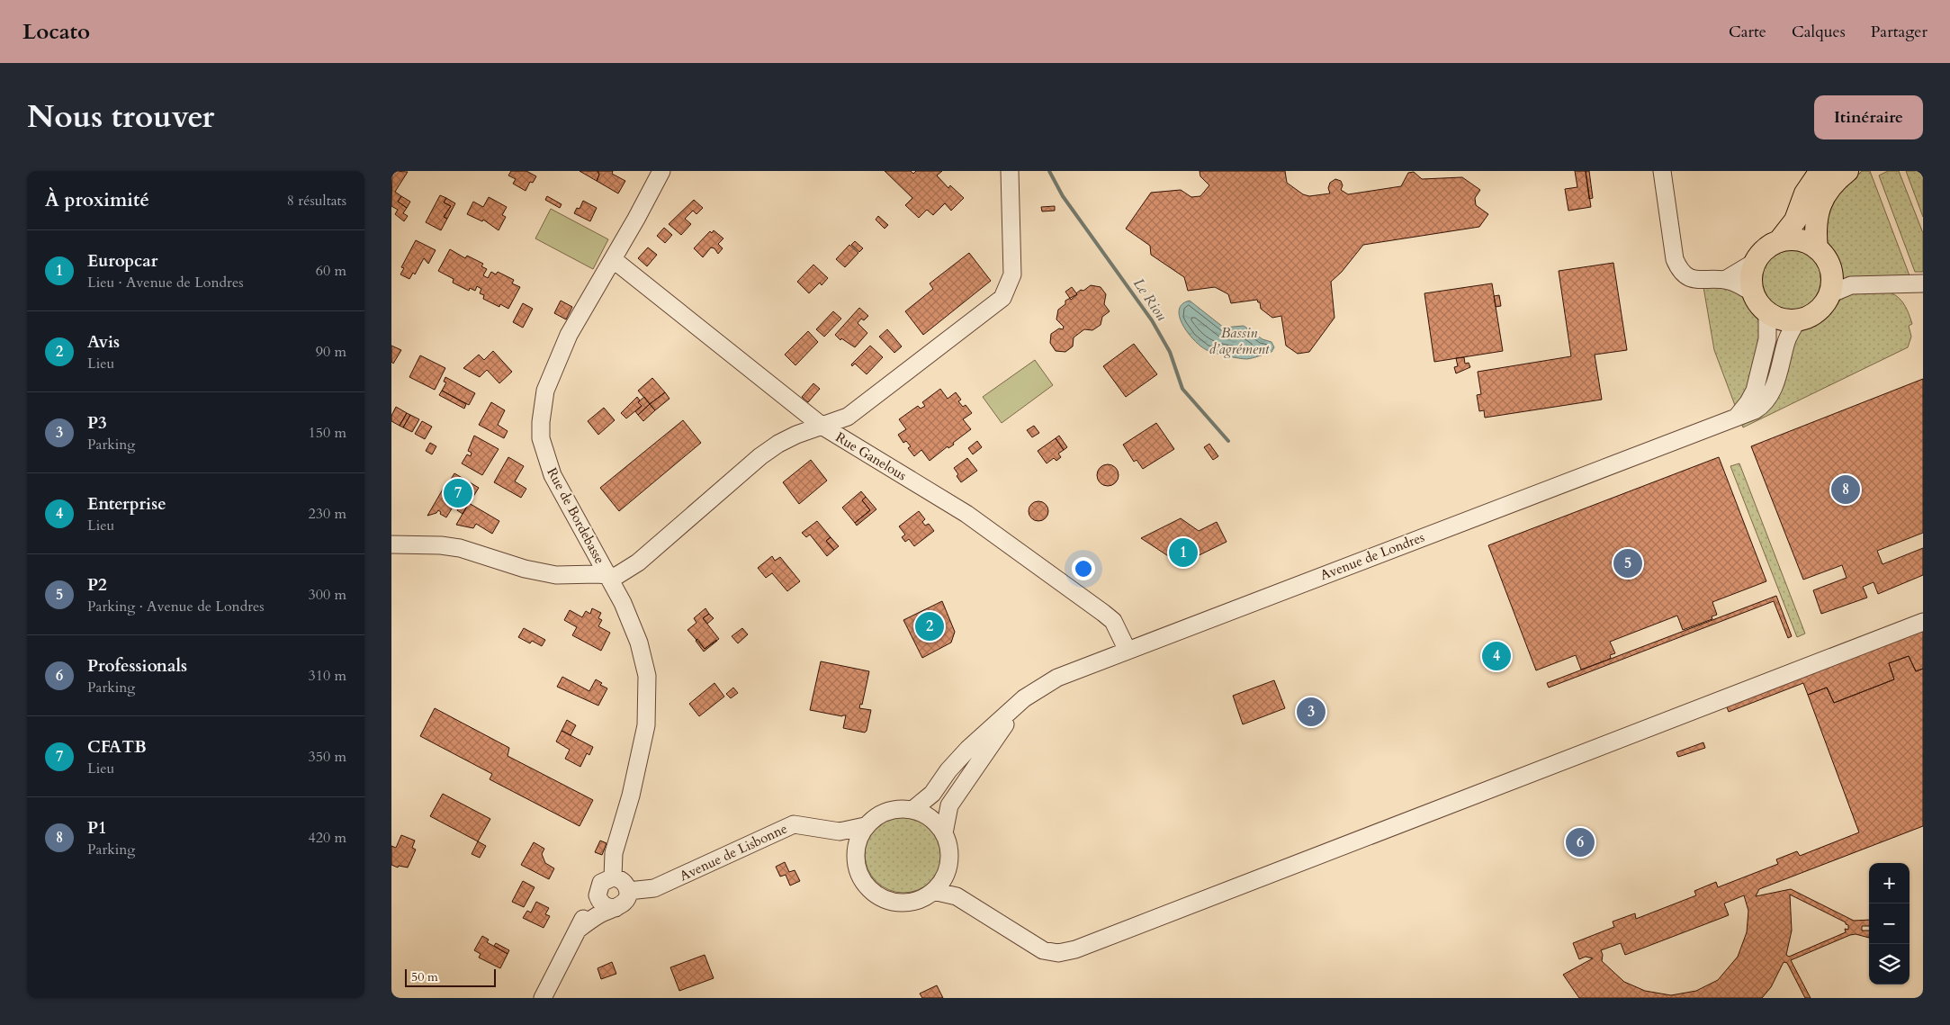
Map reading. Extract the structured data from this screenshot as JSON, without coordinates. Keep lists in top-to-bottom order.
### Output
{
  "streets": {
    "street": [
      "Rue Ganelous",
      "Rue de Bordebasse",
      "Avenue de Londres",
      "Avenue de Lisbonne"
    ]
  },
  "crossings": [
    ["Rue Ganelous", "Rue de Bordebasse"],
    ["Rue Ganelous", "Avenue de Londres"],
    ["Rue de Bordebasse", "Avenue de Lisbonne"],
    ["Avenue de Londres", "Avenue de Lisbonne"]
  ],
  "water": ["Le Riou", "Bassin d’agrément"],
  "scale_bar": "50 m",
  "page": {
    "header": "Locato",
    "nav": ["Carte", "Calques", "Partager"],
    "title": "Nous trouver",
    "buttons": "Itinéraire",
    "heading": ["À proximité", "8 résultats"],
    "list": [
      {
        "mark": "1",
        "name": "Europcar",
        "note": "Lieu · Avenue de Londres",
        "value": "60 m"
      },
      {
        "mark": "2",
        "name": "Avis",
        "note": "Lieu",
        "value": "90 m"
      },
      {
        "mark": "3",
        "name": "P3",
        "note": "Parking",
        "value": "150 m"
      },
      {
        "mark": "4",
        "name": "Enterprise",
        "note": "Lieu",
        "value": "230 m"
      },
      {
        "mark": "5",
        "name": "P2",
        "note": "Parking · Avenue de Londres",
        "value": "300 m"
      },
      {
        "mark": "6",
        "name": "Professionals",
        "note": "Parking",
        "value": "310 m"
      },
      {
        "mark": "7",
        "name": "CFATB",
        "note": "Lieu",
        "value": "350 m"
      },
      {
        "mark": "8",
        "name": "P1",
        "note": "Parking",
        "value": "420 m"
      }
    ],
    "pins": [
      "8",
      "7",
      "1",
      "5",
      "2",
      "4",
      "3",
      "6"
    ],
    "map_buttons": ["+", "−"],
    "scale": "50 m"
  }
}
